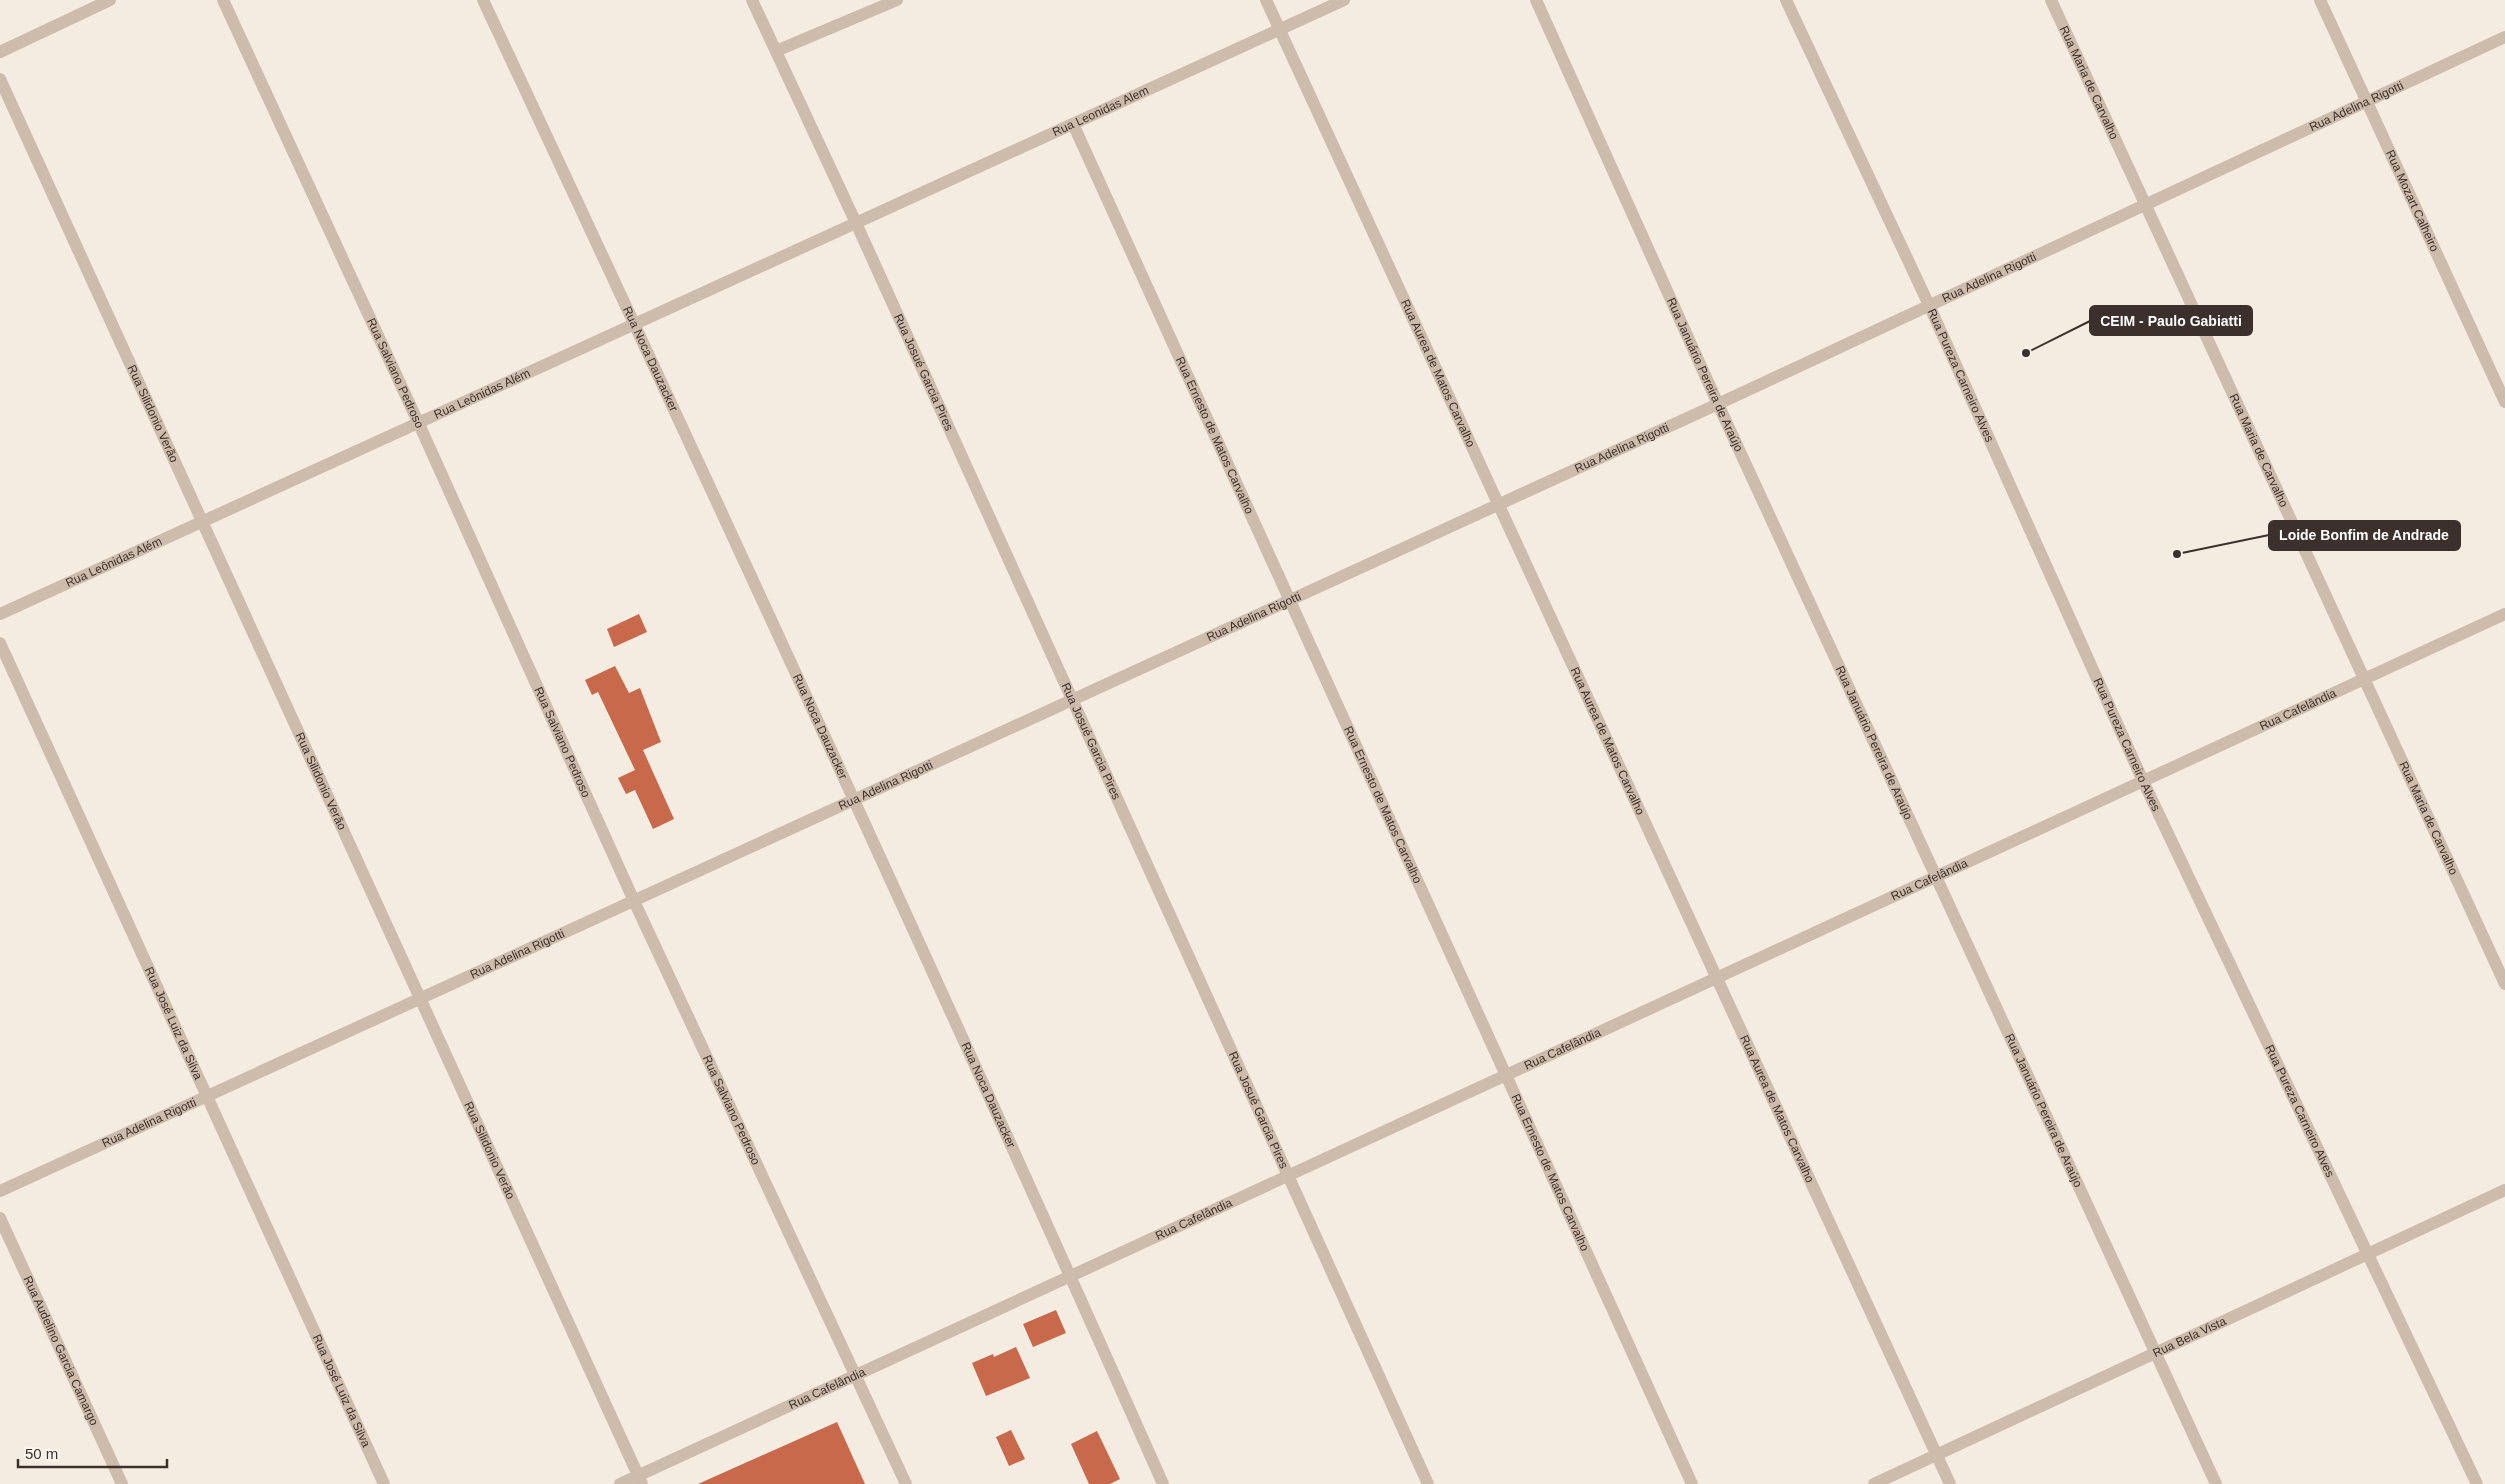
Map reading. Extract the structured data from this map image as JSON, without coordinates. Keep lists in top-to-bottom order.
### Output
{
  "streets": {
    "street": [
      "Rua Maria de Carvalho",
      "Rua Adelina Rigotti",
      "Rua Leonidas Alem",
      "Rua Mozart Calheiro",
      "Rua Noca Dauzacker",
      "Rua Josué Garcia Pires",
      "Rua Salviano Pedroso",
      "Rua Aurea de Matos Carvalho",
      "Rua Januário Pereira de Araújo",
      "Rua Pureza Carneiro Alves",
      "Rua Leônidas Além",
      "Rua Silidonio Verão",
      "Rua Ernesto de Matos Carvalho",
      "Rua Cafelândia",
      "Rua José Luiz da Silva",
      "Rua Bela Vista",
      "Rua Audelino Garcia Camargo"
    ]
  },
  "crossings": [
    ["Rua Maria de Carvalho", "Rua Adelina Rigotti"],
    ["Rua Maria de Carvalho", "Rua Cafelândia"],
    ["Rua Adelina Rigotti", "Rua Mozart Calheiro"],
    ["Rua Adelina Rigotti", "Rua Noca Dauzacker"],
    ["Rua Adelina Rigotti", "Rua Josué Garcia Pires"],
    ["Rua Adelina Rigotti", "Rua Salviano Pedroso"],
    ["Rua Adelina Rigotti", "Rua Aurea de Matos Carvalho"],
    ["Rua Adelina Rigotti", "Rua Januário Pereira de Araújo"],
    ["Rua Adelina Rigotti", "Rua Pureza Carneiro Alves"],
    ["Rua Adelina Rigotti", "Rua Silidonio Verão"],
    ["Rua Adelina Rigotti", "Rua Ernesto de Matos Carvalho"],
    ["Rua Adelina Rigotti", "Rua José Luiz da Silva"],
    ["Rua Leonidas Alem", "Rua Josué Garcia Pires"],
    ["Rua Leonidas Alem", "Rua Aurea de Matos Carvalho"],
    ["Rua Leonidas Alem", "Rua Leônidas Além"],
    ["Rua Leonidas Alem", "Rua Ernesto de Matos Carvalho"],
    ["Rua Noca Dauzacker", "Rua Leônidas Além"],
    ["Rua Noca Dauzacker", "Rua Cafelândia"],
    ["Rua Josué Garcia Pires", "Rua Leônidas Além"],
    ["Rua Josué Garcia Pires", "Rua Cafelândia"],
    ["Rua Salviano Pedroso", "Rua Leônidas Além"],
    ["Rua Salviano Pedroso", "Rua Cafelândia"],
    ["Rua Aurea de Matos Carvalho", "Rua Cafelândia"],
    ["Rua Aurea de Matos Carvalho", "Rua Bela Vista"],
    ["Rua Januário Pereira de Araújo", "Rua Cafelândia"],
    ["Rua Januário Pereira de Araújo", "Rua Bela Vista"],
    ["Rua Pureza Carneiro Alves", "Rua Cafelândia"],
    ["Rua Pureza Carneiro Alves", "Rua Bela Vista"],
    ["Rua Leônidas Além", "Rua Silidonio Verão"],
    ["Rua Silidonio Verão", "Rua Cafelândia"],
    ["Rua Ernesto de Matos Carvalho", "Rua Cafelândia"]
  ],
  "places": ["CEIM - Paulo Gabiatti", "Loide Bonfim de Andrade"],
  "scale_bar": "50 m"
}
